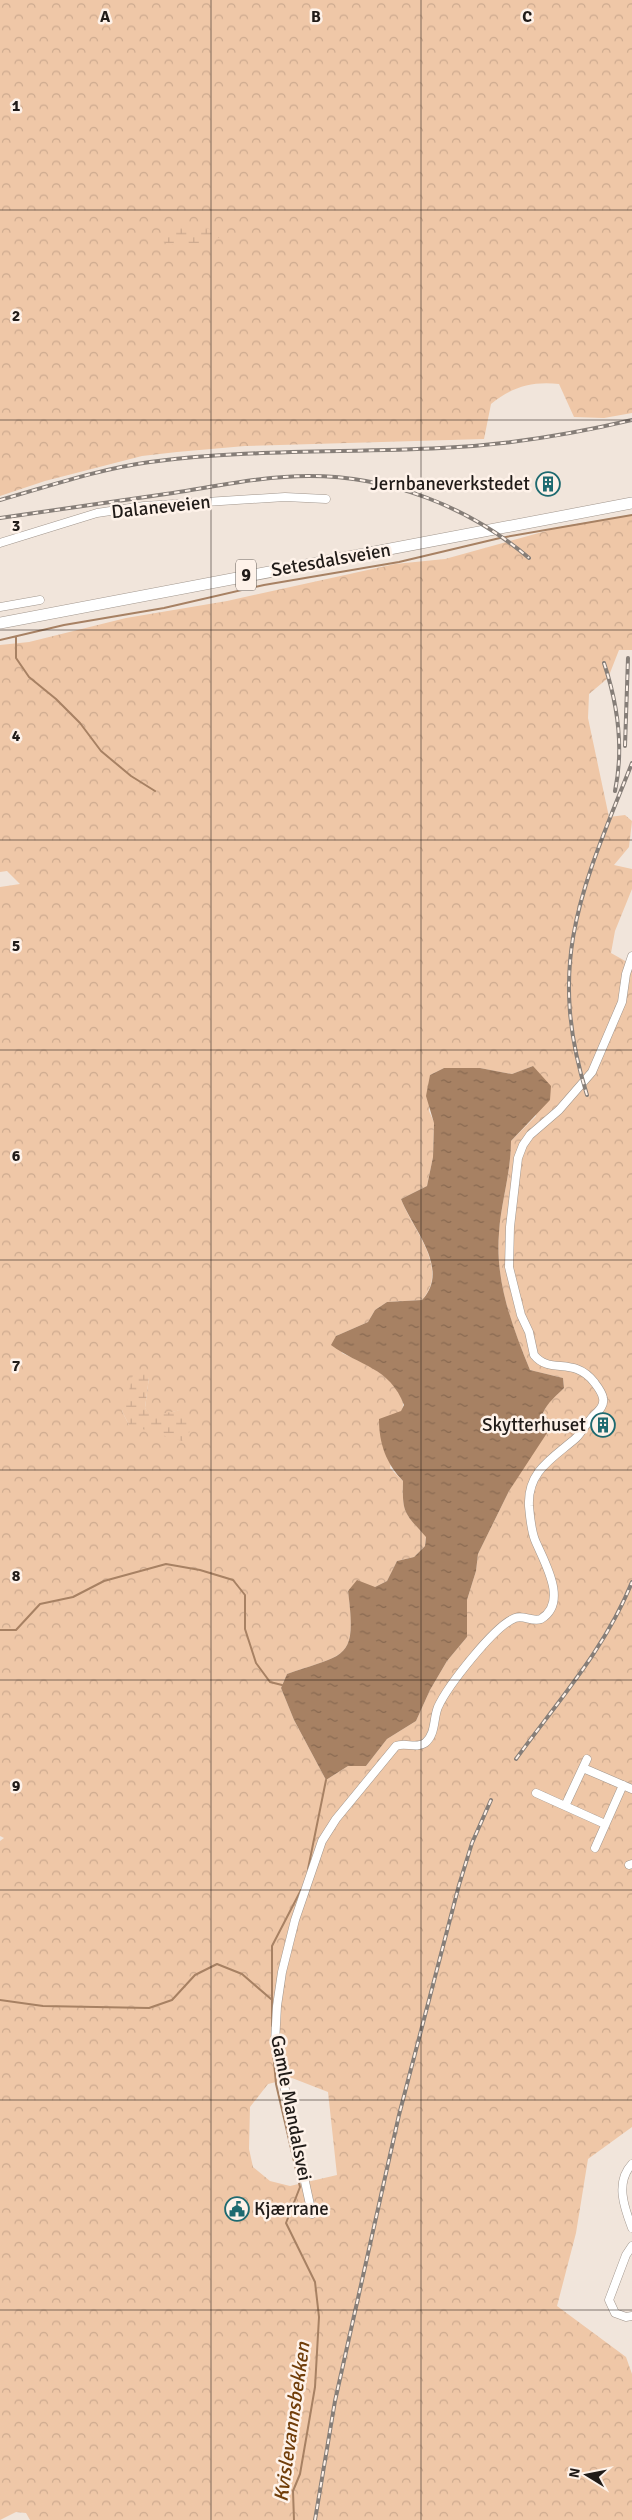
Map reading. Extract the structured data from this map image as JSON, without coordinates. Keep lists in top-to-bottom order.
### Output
{
  "streets": {
    "highway": ["Setesdalsveien", "9"],
    "street": ["Dalaneveien", "Gamle Mandalsvei"]
  },
  "water": ["Kvislevannsbekken"],
  "places": {
    "building": ["Jernbaneverkstedet", "Skytterhuset"],
    "public building": ["Kjærrane"]
  },
  "north": "left",
  "grid": {
    "columns": ["A", "B", "C"],
    "rows": [
      "1",
      "2",
      "3",
      "4",
      "5",
      "6",
      "7",
      "8",
      "9"
    ]
  }
}
